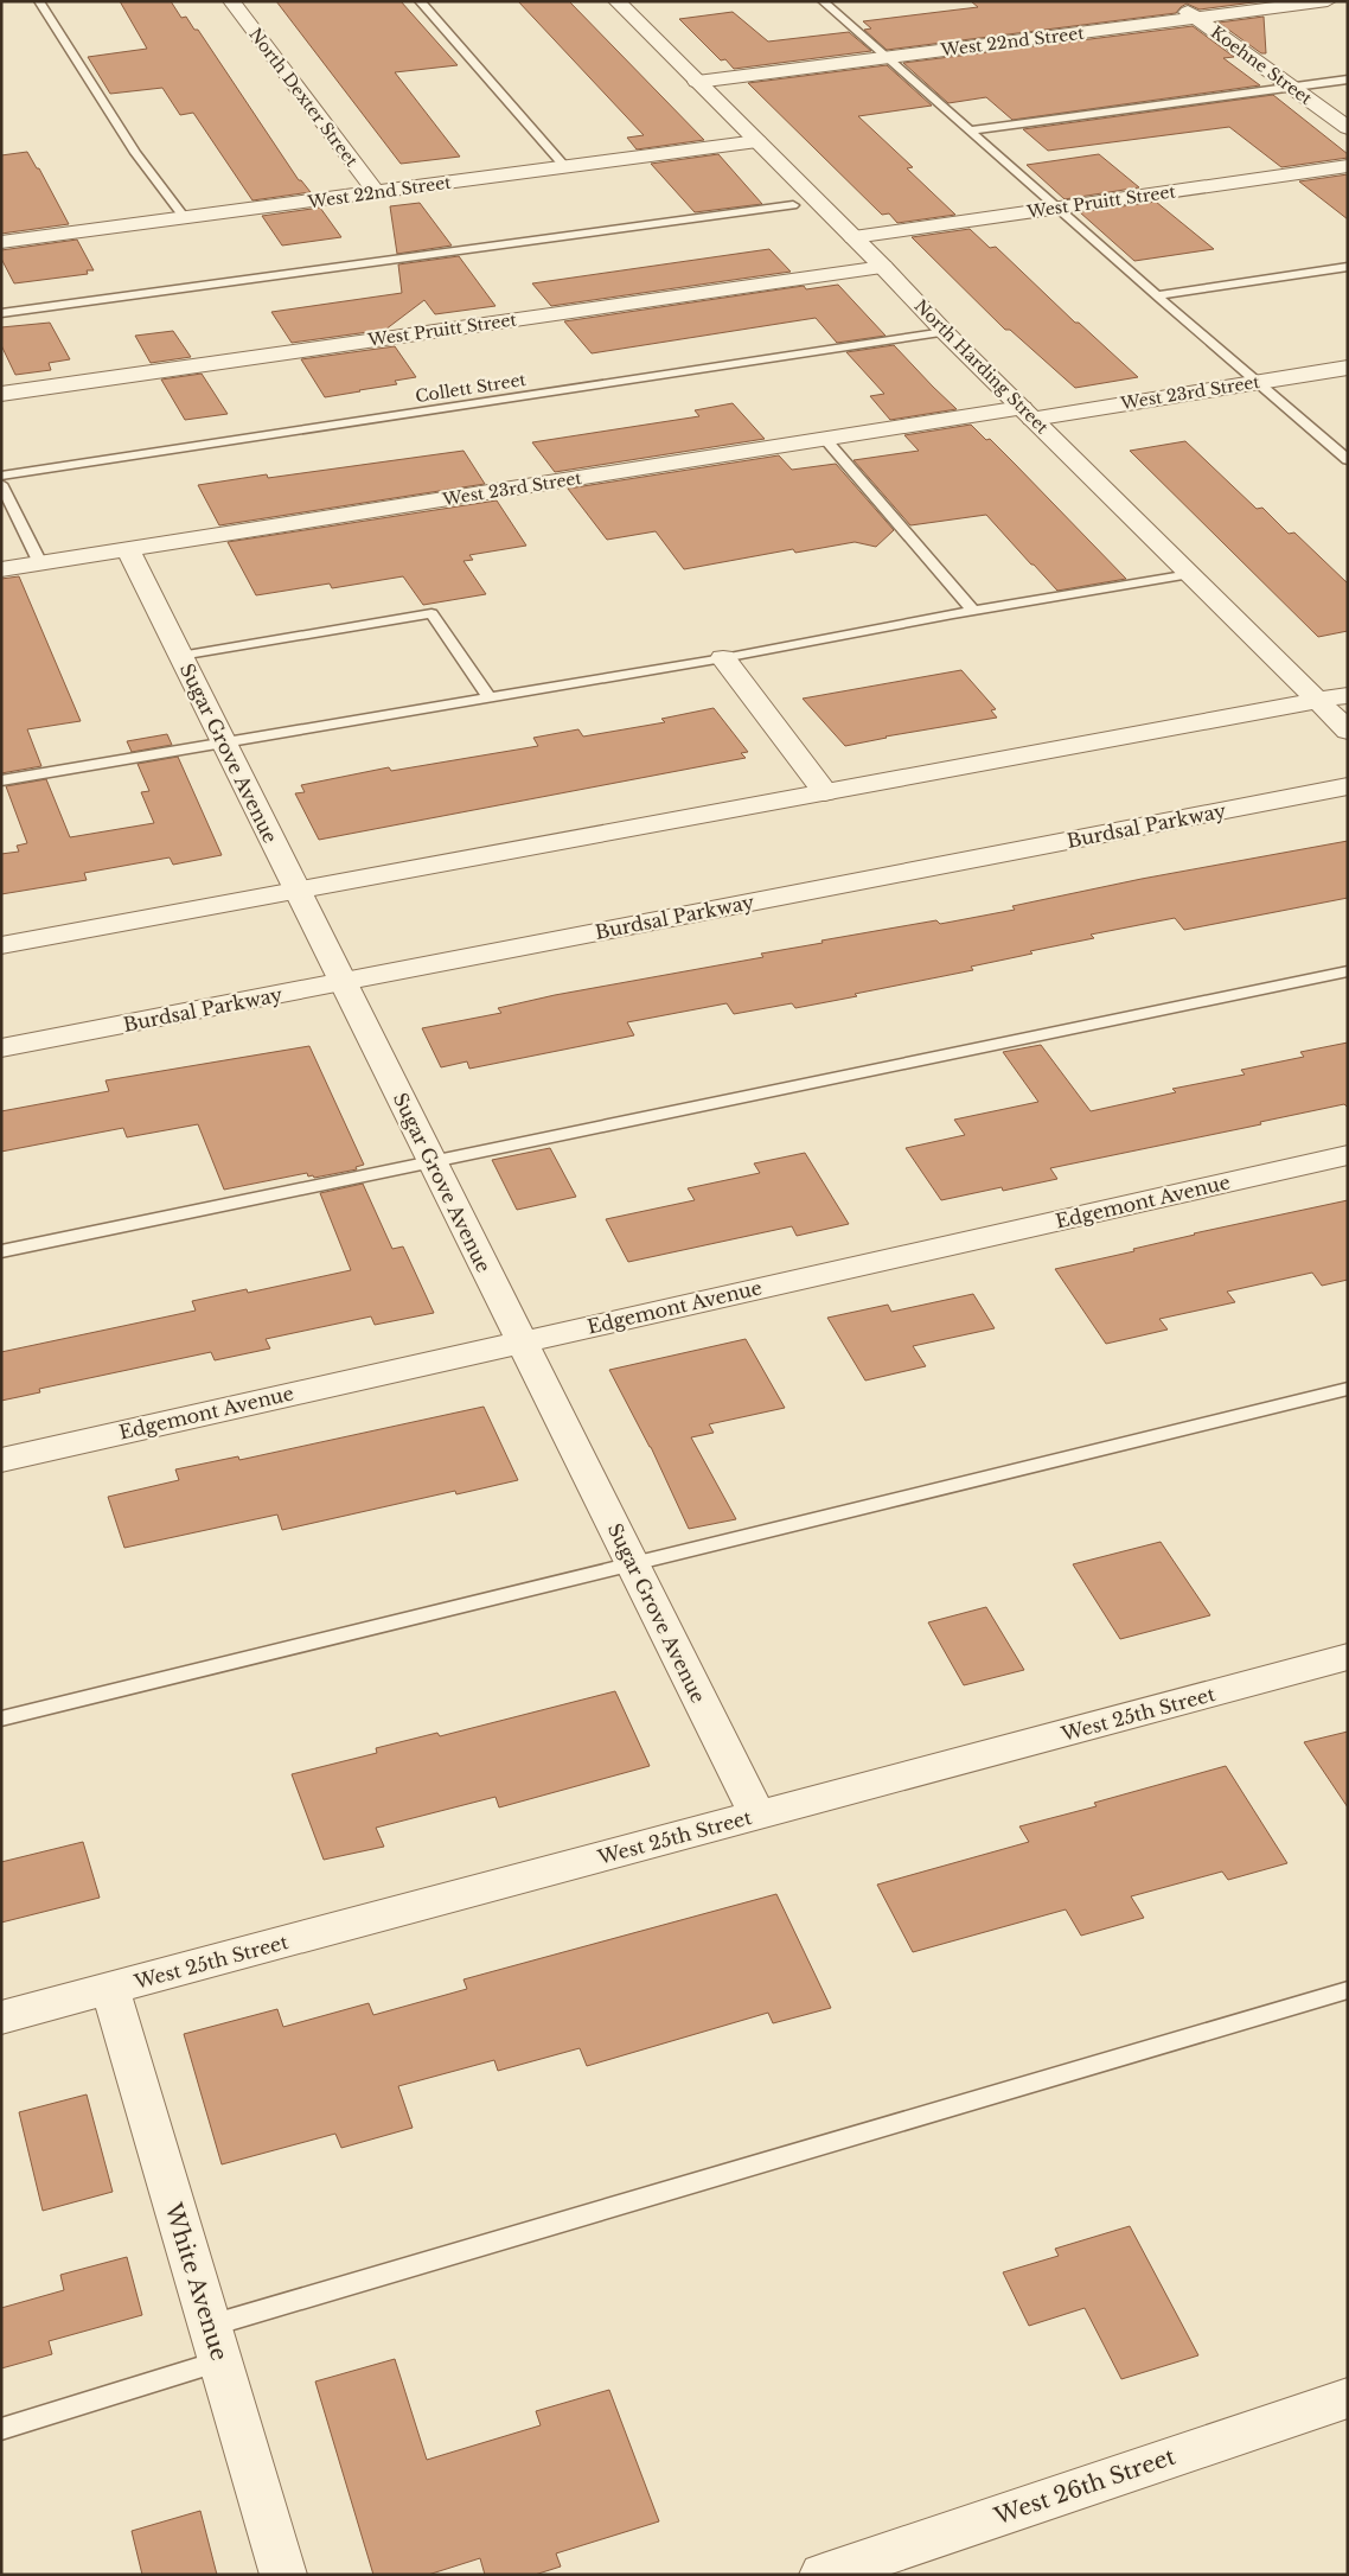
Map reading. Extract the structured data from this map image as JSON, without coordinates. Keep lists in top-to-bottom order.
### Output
{
  "streets": {
    "street": [
      "West 22nd Street",
      "Koehne Street",
      "North Dexter Street",
      "West Pruitt Street",
      "North Harding Street",
      "West 23rd Street",
      "Sugar Grove Avenue",
      "Burdsal Parkway",
      "Edgemont Avenue",
      "West 25th Street",
      "White Avenue",
      "West 26th Street"
    ],
    "lane": ["Collett Street"]
  },
  "crossings": [
    ["West 22nd Street", "Koehne Street"],
    ["West 22nd Street", "North Dexter Street"],
    ["West 22nd Street", "North Harding Street"],
    ["West Pruitt Street", "North Harding Street"],
    ["North Harding Street", "Collett Street"],
    ["North Harding Street", "West 23rd Street"],
    ["West 23rd Street", "Sugar Grove Avenue"],
    ["Sugar Grove Avenue", "Burdsal Parkway"],
    ["Sugar Grove Avenue", "Edgemont Avenue"],
    ["Sugar Grove Avenue", "West 25th Street"],
    ["West 25th Street", "White Avenue"]
  ]
}
